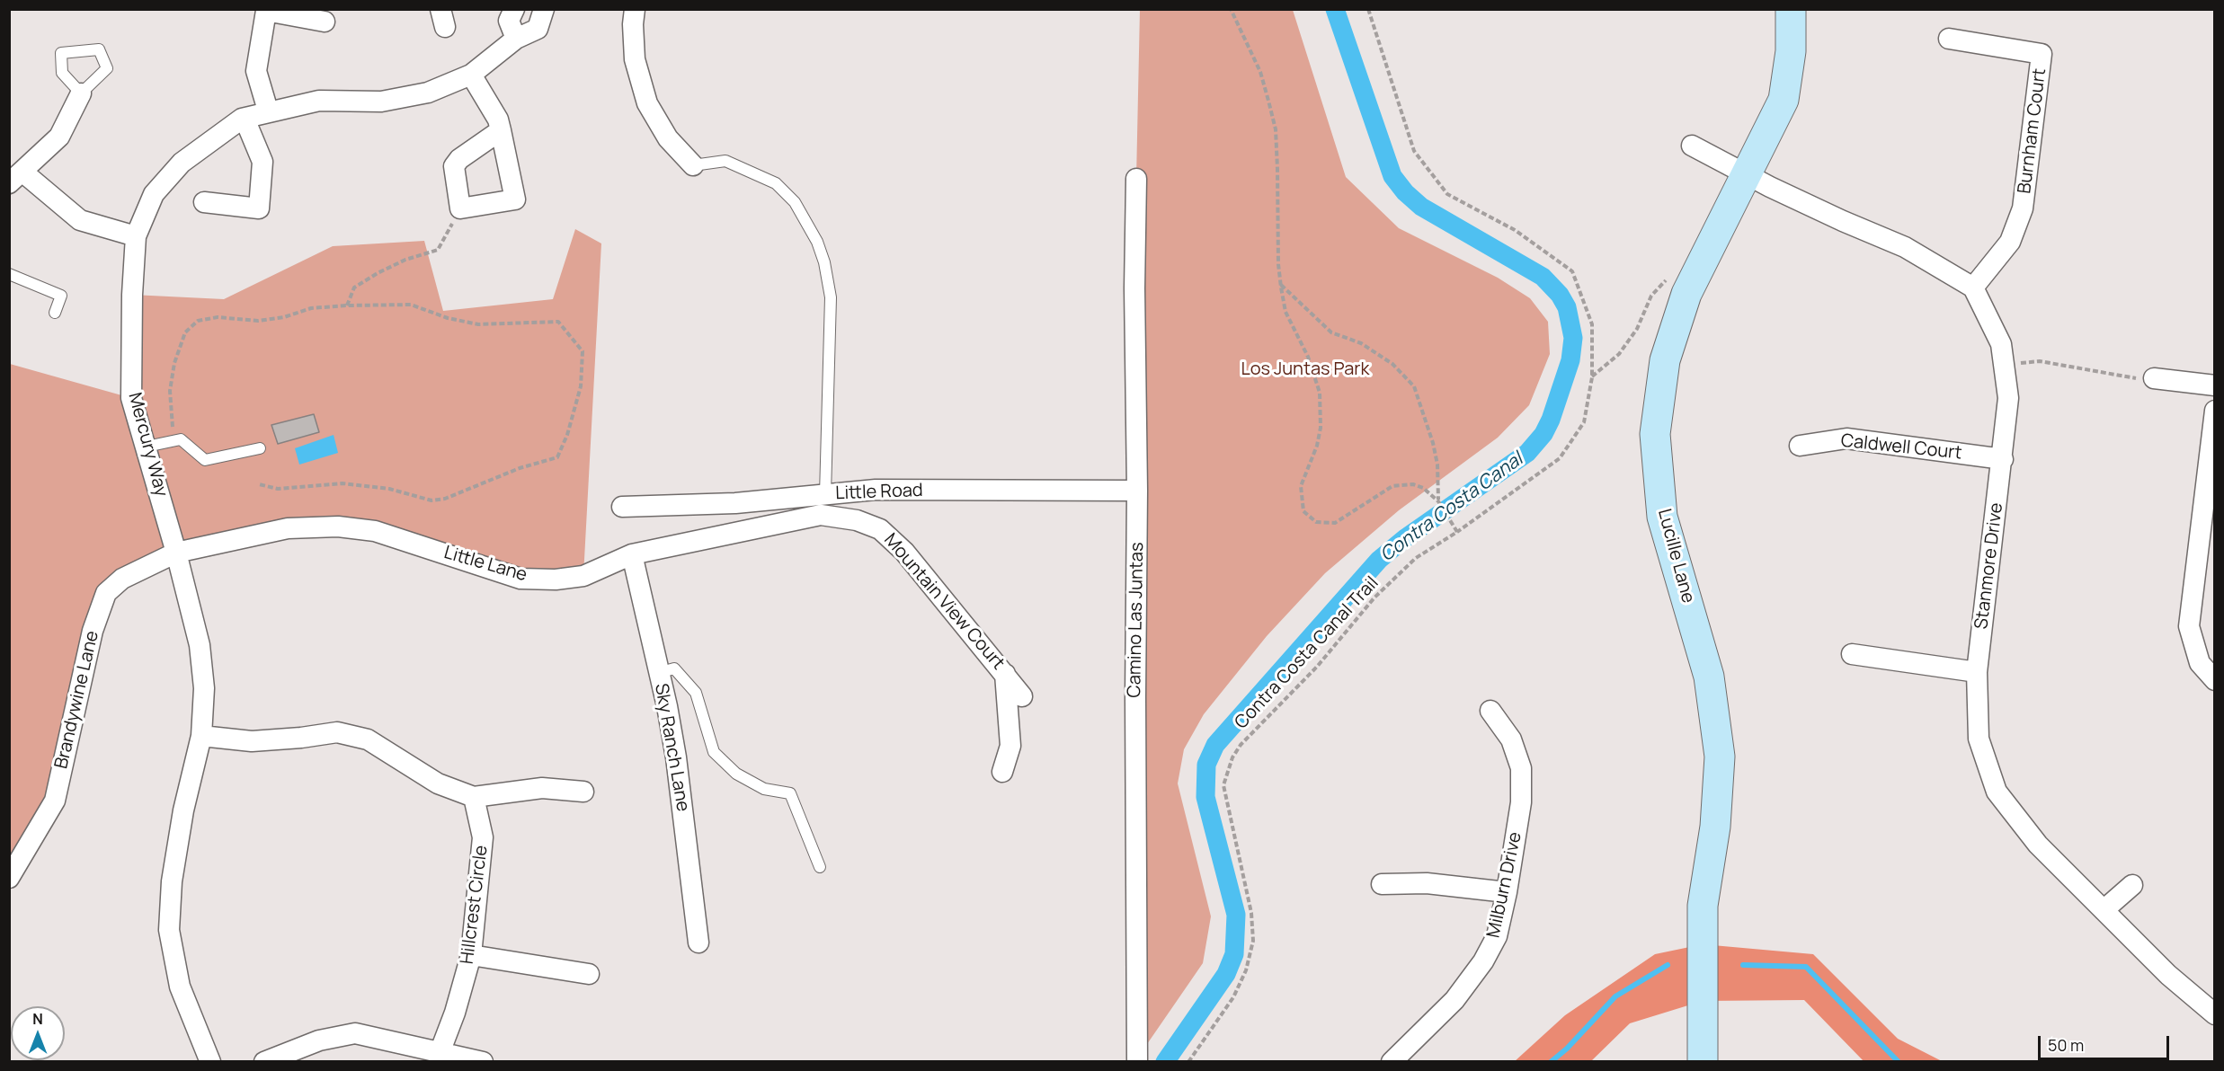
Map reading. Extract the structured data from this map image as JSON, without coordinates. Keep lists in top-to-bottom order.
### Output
{
  "streets": {
    "street": [
      "Burnham Court",
      "Mercury Way",
      "Caldwell Court",
      "Little Road",
      "Lucille Lane",
      "Little Lane",
      "Stanmore Drive",
      "Mountain View Court",
      "Camino Las Juntas",
      "Brandywine Lane",
      "Sky Ranch Lane",
      "Milburn Drive",
      "Hillcrest Circle"
    ],
    "path": ["Contra Costa Canal Trail"]
  },
  "crossings": [
    ["Burnham Court", "Stanmore Drive"],
    ["Mercury Way", "Little Lane"],
    ["Mercury Way", "Brandywine Lane"],
    ["Caldwell Court", "Stanmore Drive"],
    ["Little Road", "Camino Las Juntas"],
    ["Little Lane", "Mountain View Court"],
    ["Little Lane", "Brandywine Lane"],
    ["Little Lane", "Sky Ranch Lane"]
  ],
  "water": ["Contra Costa Canal"],
  "parks": ["Los Juntas Park"],
  "scale_bar": "50 m",
  "north": "top"
}
